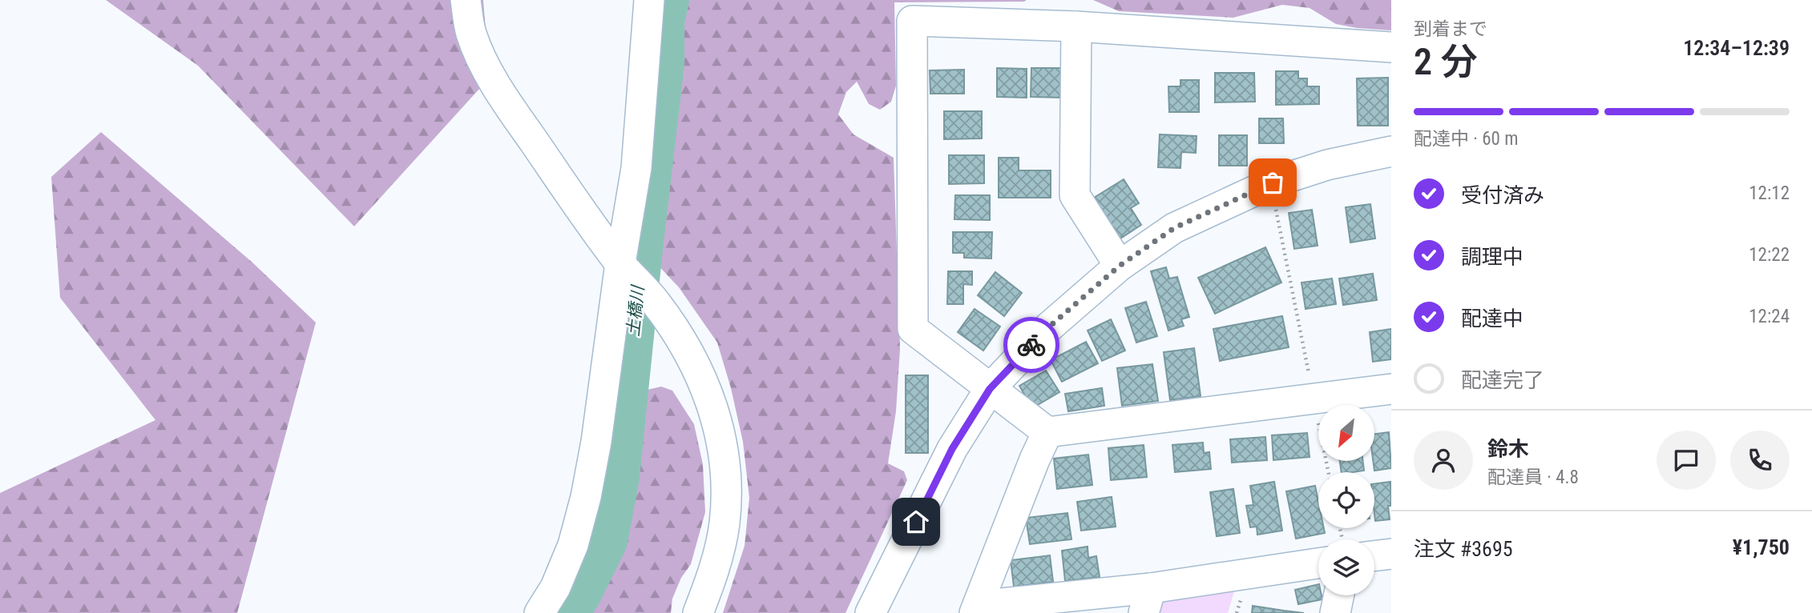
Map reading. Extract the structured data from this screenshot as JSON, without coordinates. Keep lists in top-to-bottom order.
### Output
{
  "water": ["土橋川"],
  "north": "bottom left",
  "page": {
    "heading": ["2 分", "到着まで", "12:34–12:39"],
    "panel": [
      "鈴木",
      "配達員 · 4.8",
      "注文 #3695",
      "¥1,750"
    ],
    "bar": "配達中 · 60 m",
    "list": [
      ["受付済み", "12:12"],
      ["調理中", "12:22"],
      ["配達中", "12:24"],
      "配達完了"
    ]
  }
}
